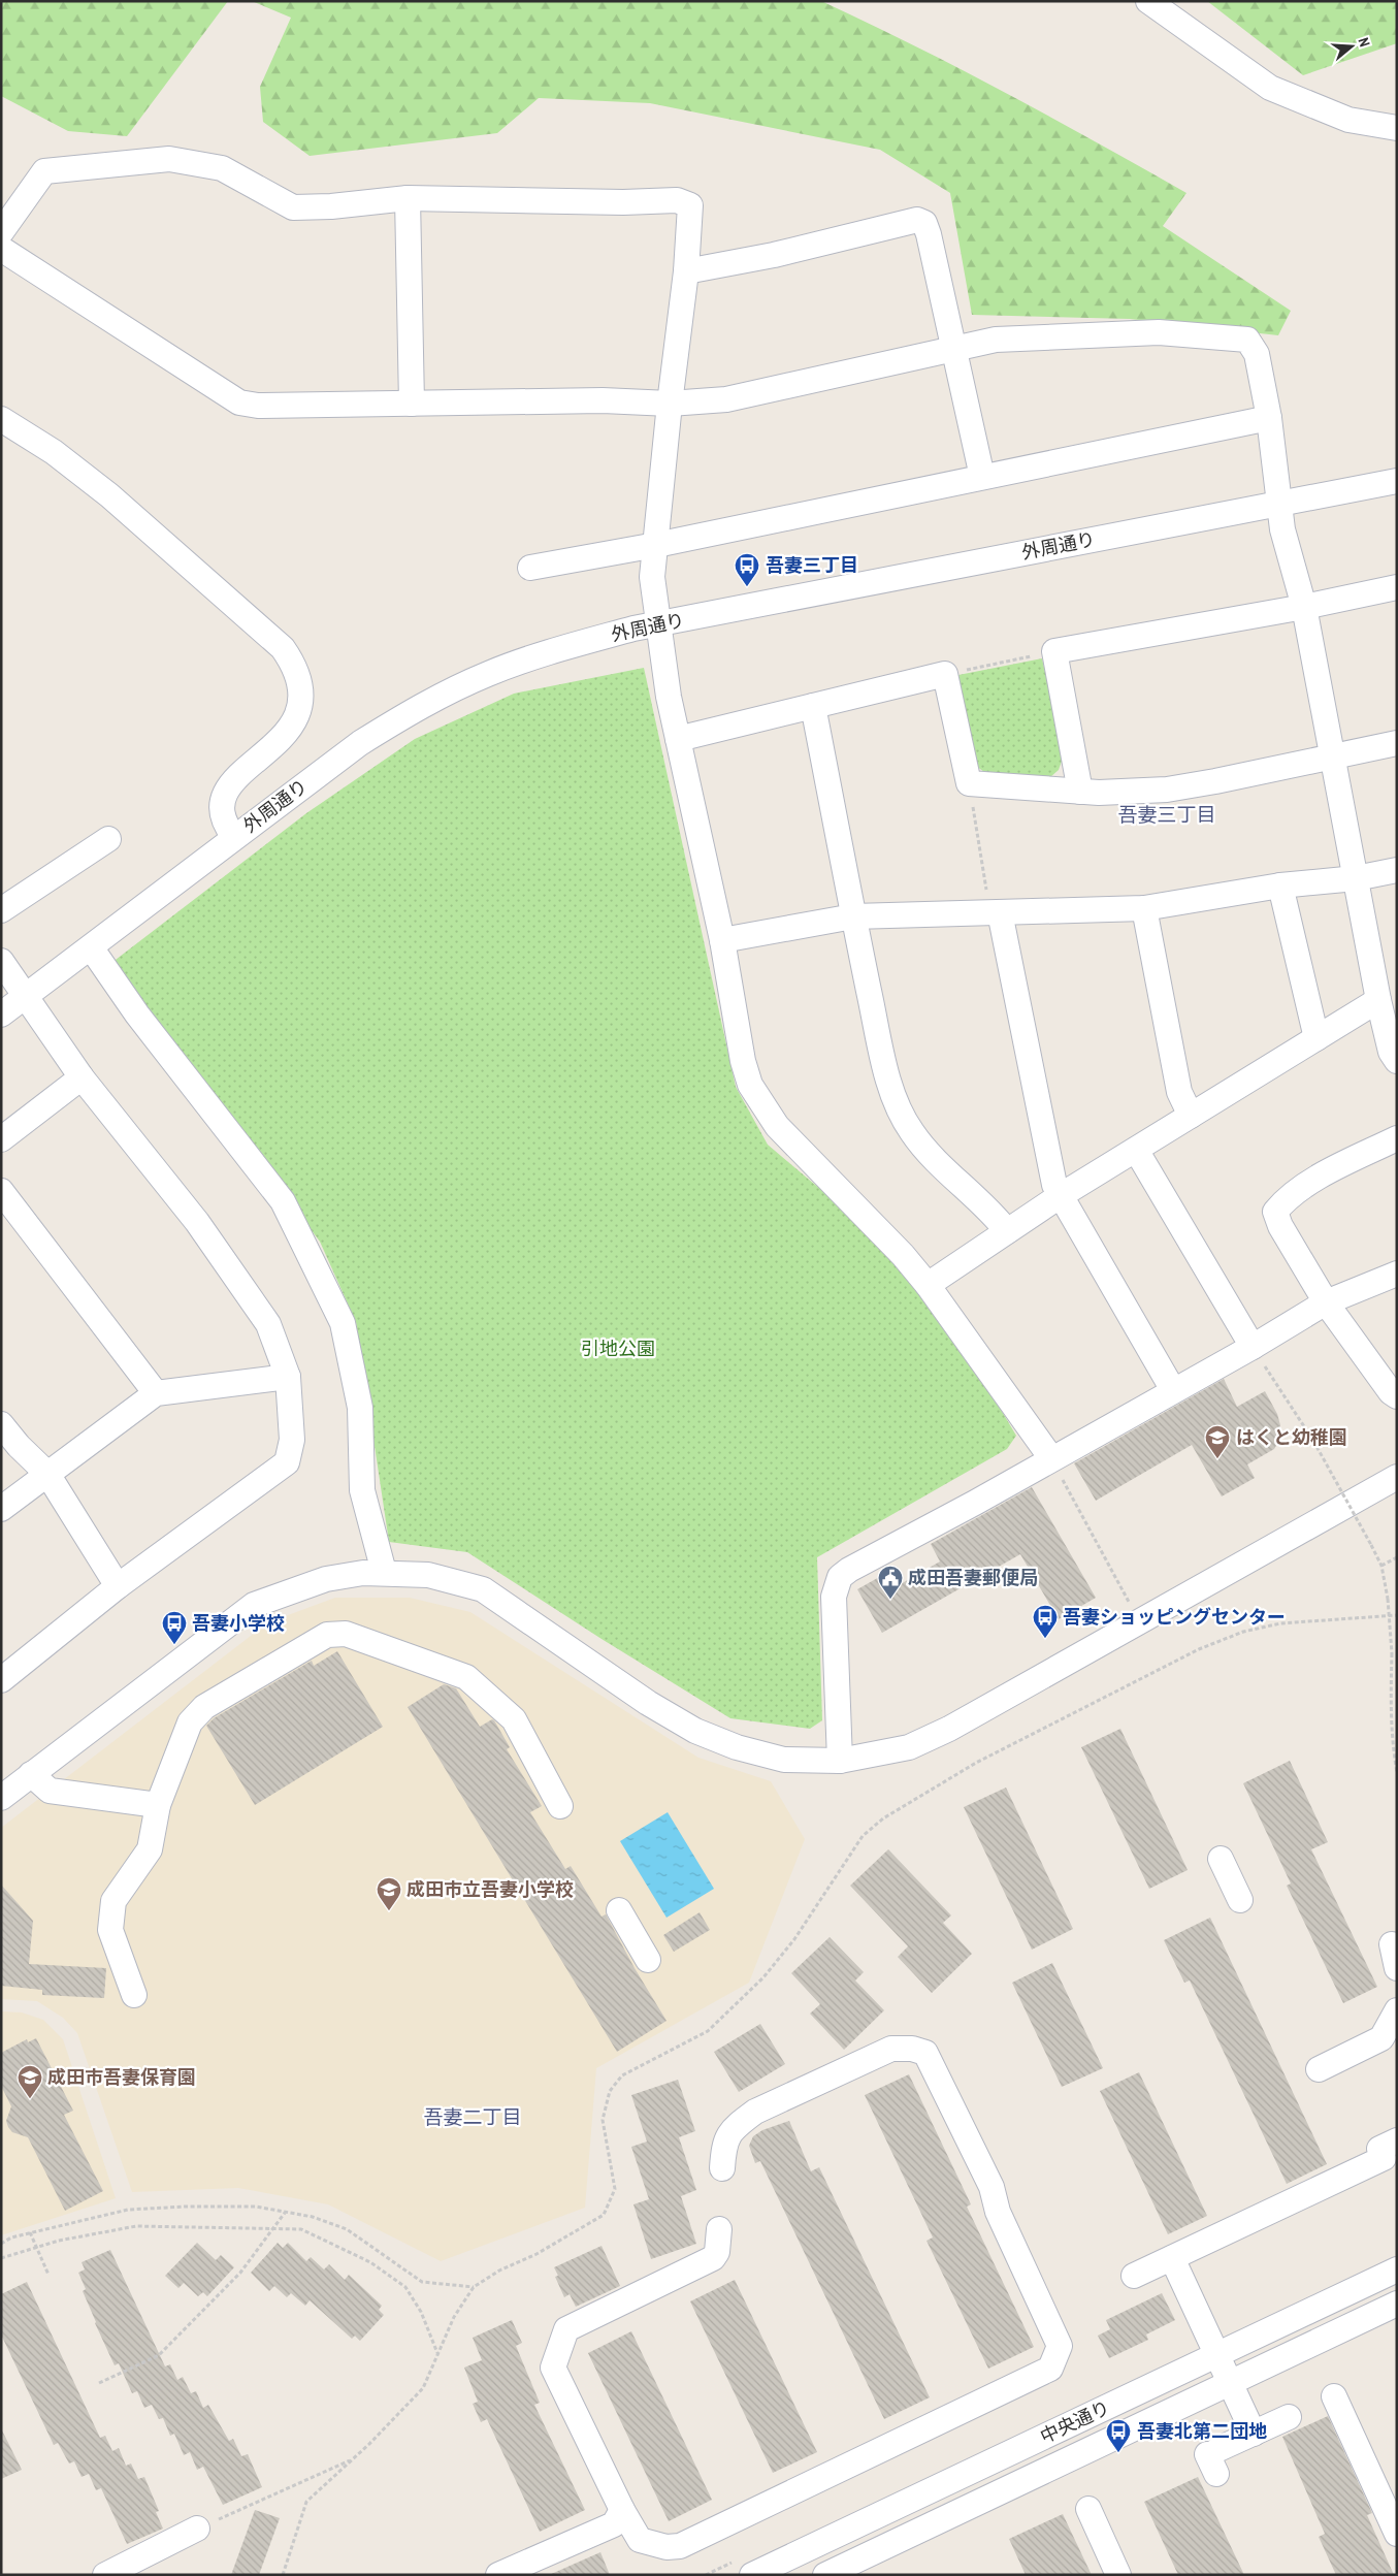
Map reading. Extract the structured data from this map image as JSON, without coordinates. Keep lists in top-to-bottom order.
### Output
{
  "streets": {
    "street": ["外周通り", "中央通り"]
  },
  "districts": ["吾妻三丁目", "吾妻二丁目"],
  "parks": ["引地公園"],
  "places": {
    "bus stop": [
      "吾妻三丁目",
      "吾妻ショッピングセンター",
      "吾妻小学校",
      "吾妻北第二団地"
    ],
    "school or university": ["はくと幼稚園", "成田市立吾妻小学校", "成田市吾妻保育園"],
    "public building": ["成田吾妻郵便局"]
  },
  "north": "right"
}
